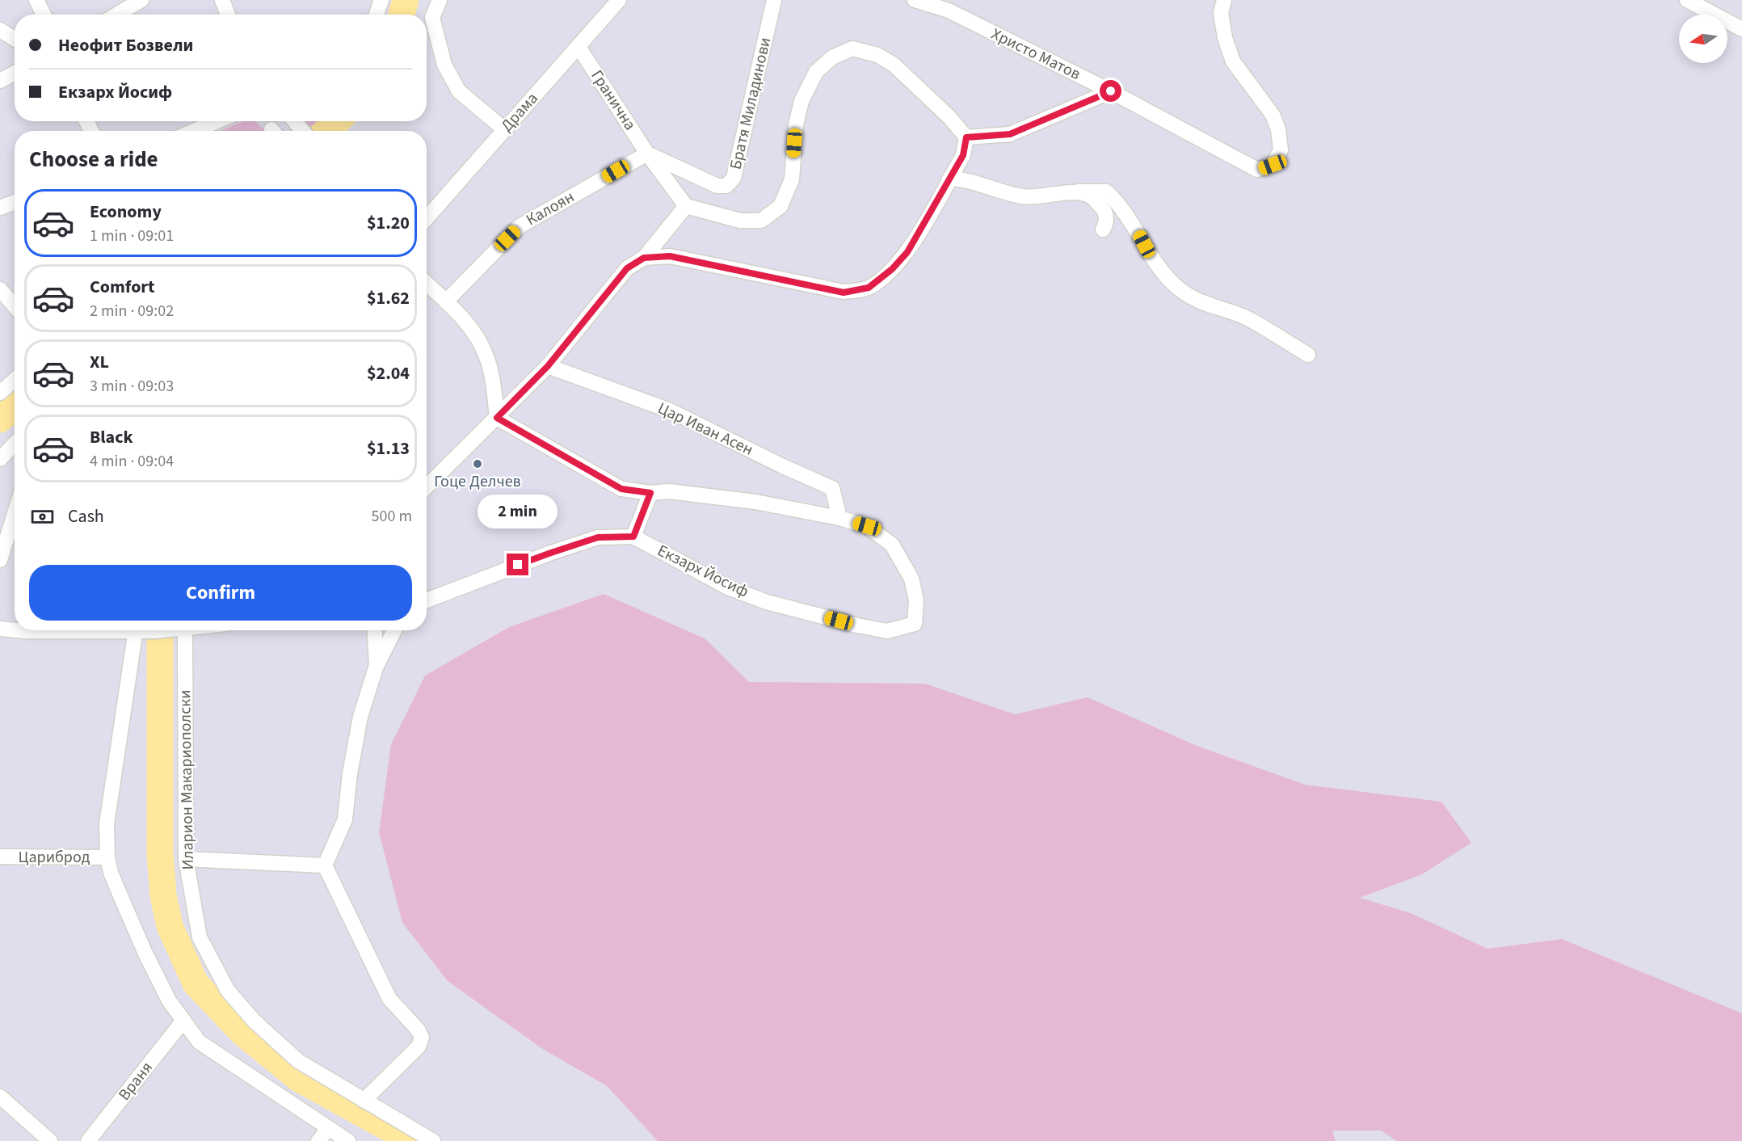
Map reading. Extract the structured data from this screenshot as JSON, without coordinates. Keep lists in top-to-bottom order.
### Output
{
  "streets": {
    "street": [
      "Христо Матов",
      "Гранична",
      "Братя Миладинови",
      "Драма",
      "Калоян",
      "Цар Иван Асен",
      "Екзарх Йосиф",
      "Иларион Макариополски",
      "Цариброд",
      "Враня"
    ]
  },
  "crossings": [
    ["Гранична", "Братя Миладинови"],
    ["Гранична", "Драма"],
    ["Гранична", "Калоян"],
    ["Братя Миладинови", "Калоян"],
    ["Цар Иван Асен", "Екзарх Йосиф"]
  ],
  "places": ["Гоце Делчев"],
  "north": "left",
  "page": {
    "banner": ["Неофит Бозвели", "Екзарх Йосиф"],
    "heading": "Choose a ride",
    "list": [
      {
        "name": "Economy",
        "note": "1 min · 09:01",
        "value": "$1.20"
      },
      {
        "name": "Comfort",
        "note": "2 min · 09:02",
        "value": "$1.62"
      },
      {
        "name": "XL",
        "note": "3 min · 09:03",
        "value": "$2.04"
      },
      {
        "name": "Black",
        "note": "4 min · 09:04",
        "value": "$1.13"
      }
    ],
    "pay": ["Cash", "500 m"],
    "bubble": "2 min",
    "buttons": "Confirm"
  }
}
